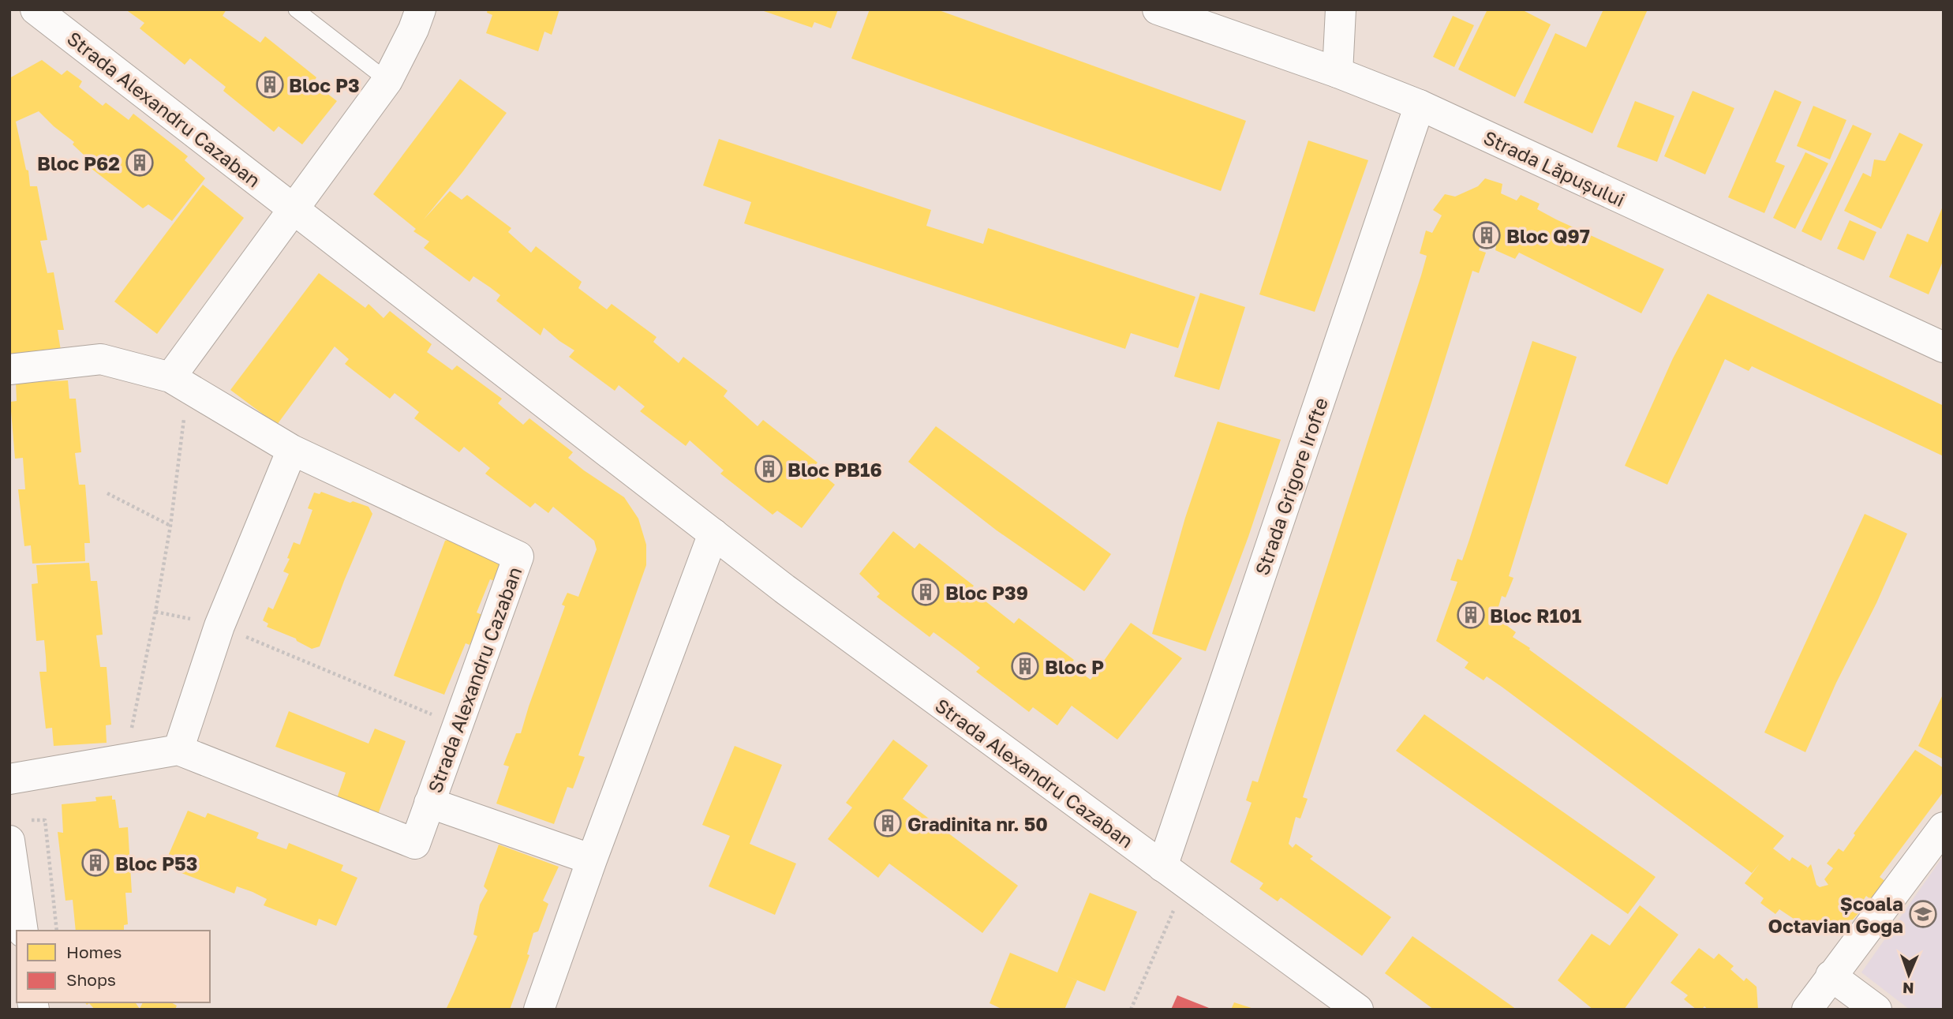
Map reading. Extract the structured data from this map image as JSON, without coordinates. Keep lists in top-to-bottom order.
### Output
{
  "streets": {
    "street": ["Strada Alexandru Cazaban", "Strada Lăpușului", "Strada Grigore Irofte"]
  },
  "crossings": [
    ["Strada Alexandru Cazaban", "Strada Grigore Irofte"],
    ["Strada Lăpușului", "Strada Grigore Irofte"]
  ],
  "places": {
    "building": [
      "Bloc P3",
      "Bloc P62",
      "Bloc Q97",
      "Bloc PB16",
      "Bloc P39",
      "Bloc R101",
      "Bloc P",
      "Gradinita nr. 50",
      "Bloc P53"
    ],
    "school or university": ["Școala Octavian Goga"]
  },
  "legend": ["Homes", "Shops"],
  "north": "bottom"
}
